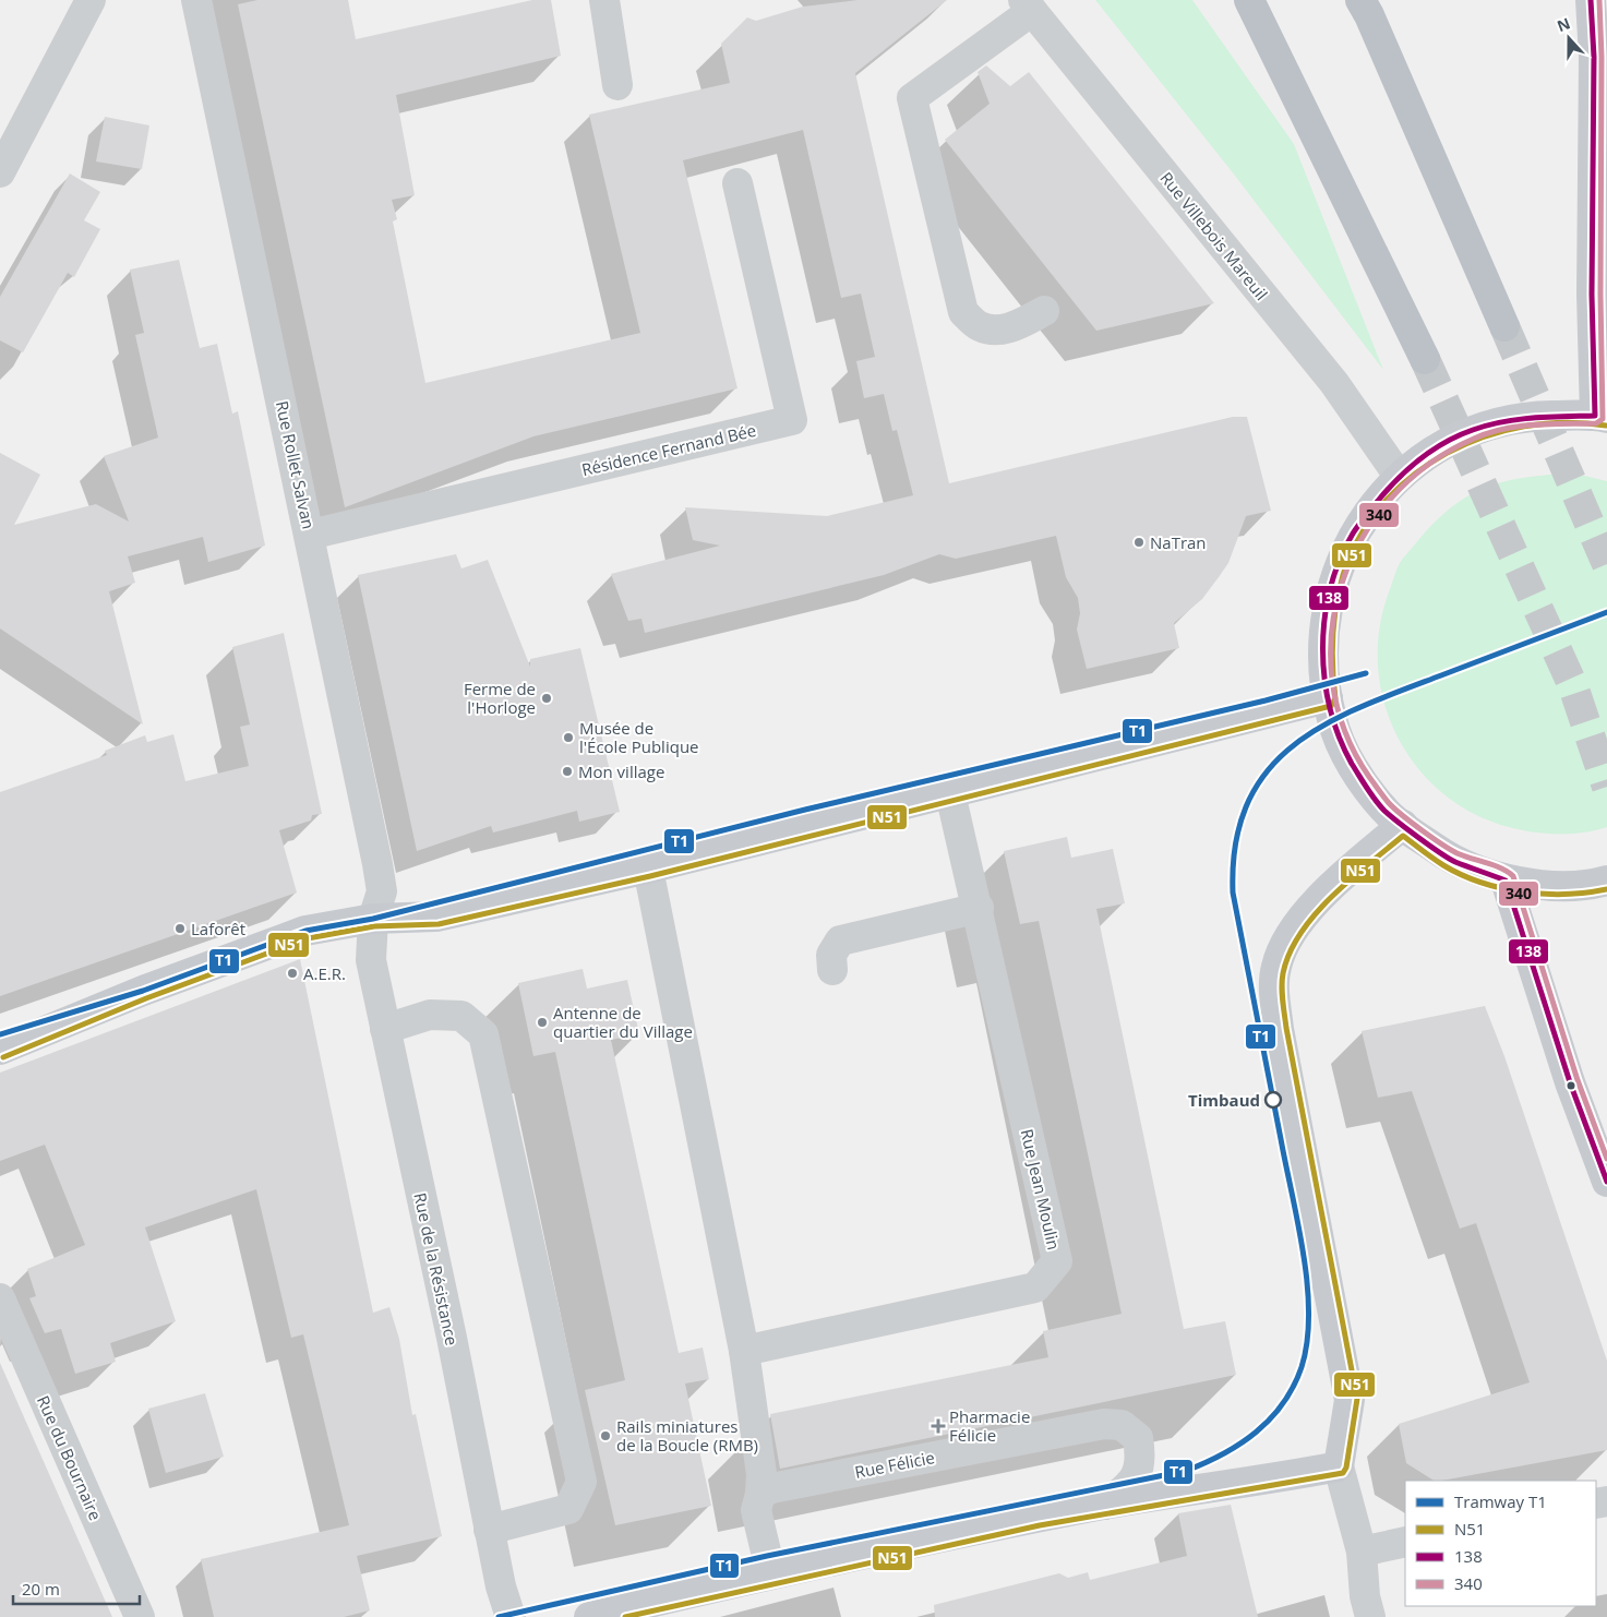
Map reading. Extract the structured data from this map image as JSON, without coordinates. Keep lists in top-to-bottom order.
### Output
{
  "streets": {
    "main road": ["Rue Félicie"],
    "street": [
      "Rue Villebois Mareuil",
      "Résidence Fernand Bée",
      "Rue Rollet Salvan",
      "Rue Jean Moulin",
      "Rue de la Résistance",
      "Rue du Bournaire"
    ]
  },
  "crossings": [
    ["Résidence Fernand Bée", "Rue Rollet Salvan"],
    ["Rue Rollet Salvan", "Rue de la Résistance"]
  ],
  "places": {
    "other": [
      "NaTran",
      "Ferme de l'Horloge",
      "Musée de l'École Publique",
      "Mon village",
      "Laforêt",
      "A.E.R.",
      "Antenne de quartier du Village",
      "Timbaud",
      "Rails miniatures de la Boucle (RMB)"
    ],
    "health": ["Pharmacie Félicie"]
  },
  "lines": [
    "transit line 138",
    "transit line 340",
    "transit line N51",
    "tram line T1"
  ],
  "legend": [
    "Tramway T1",
    "N51",
    "138",
    "340"
  ],
  "scale_bar": "20 m",
  "north": "top"
}
